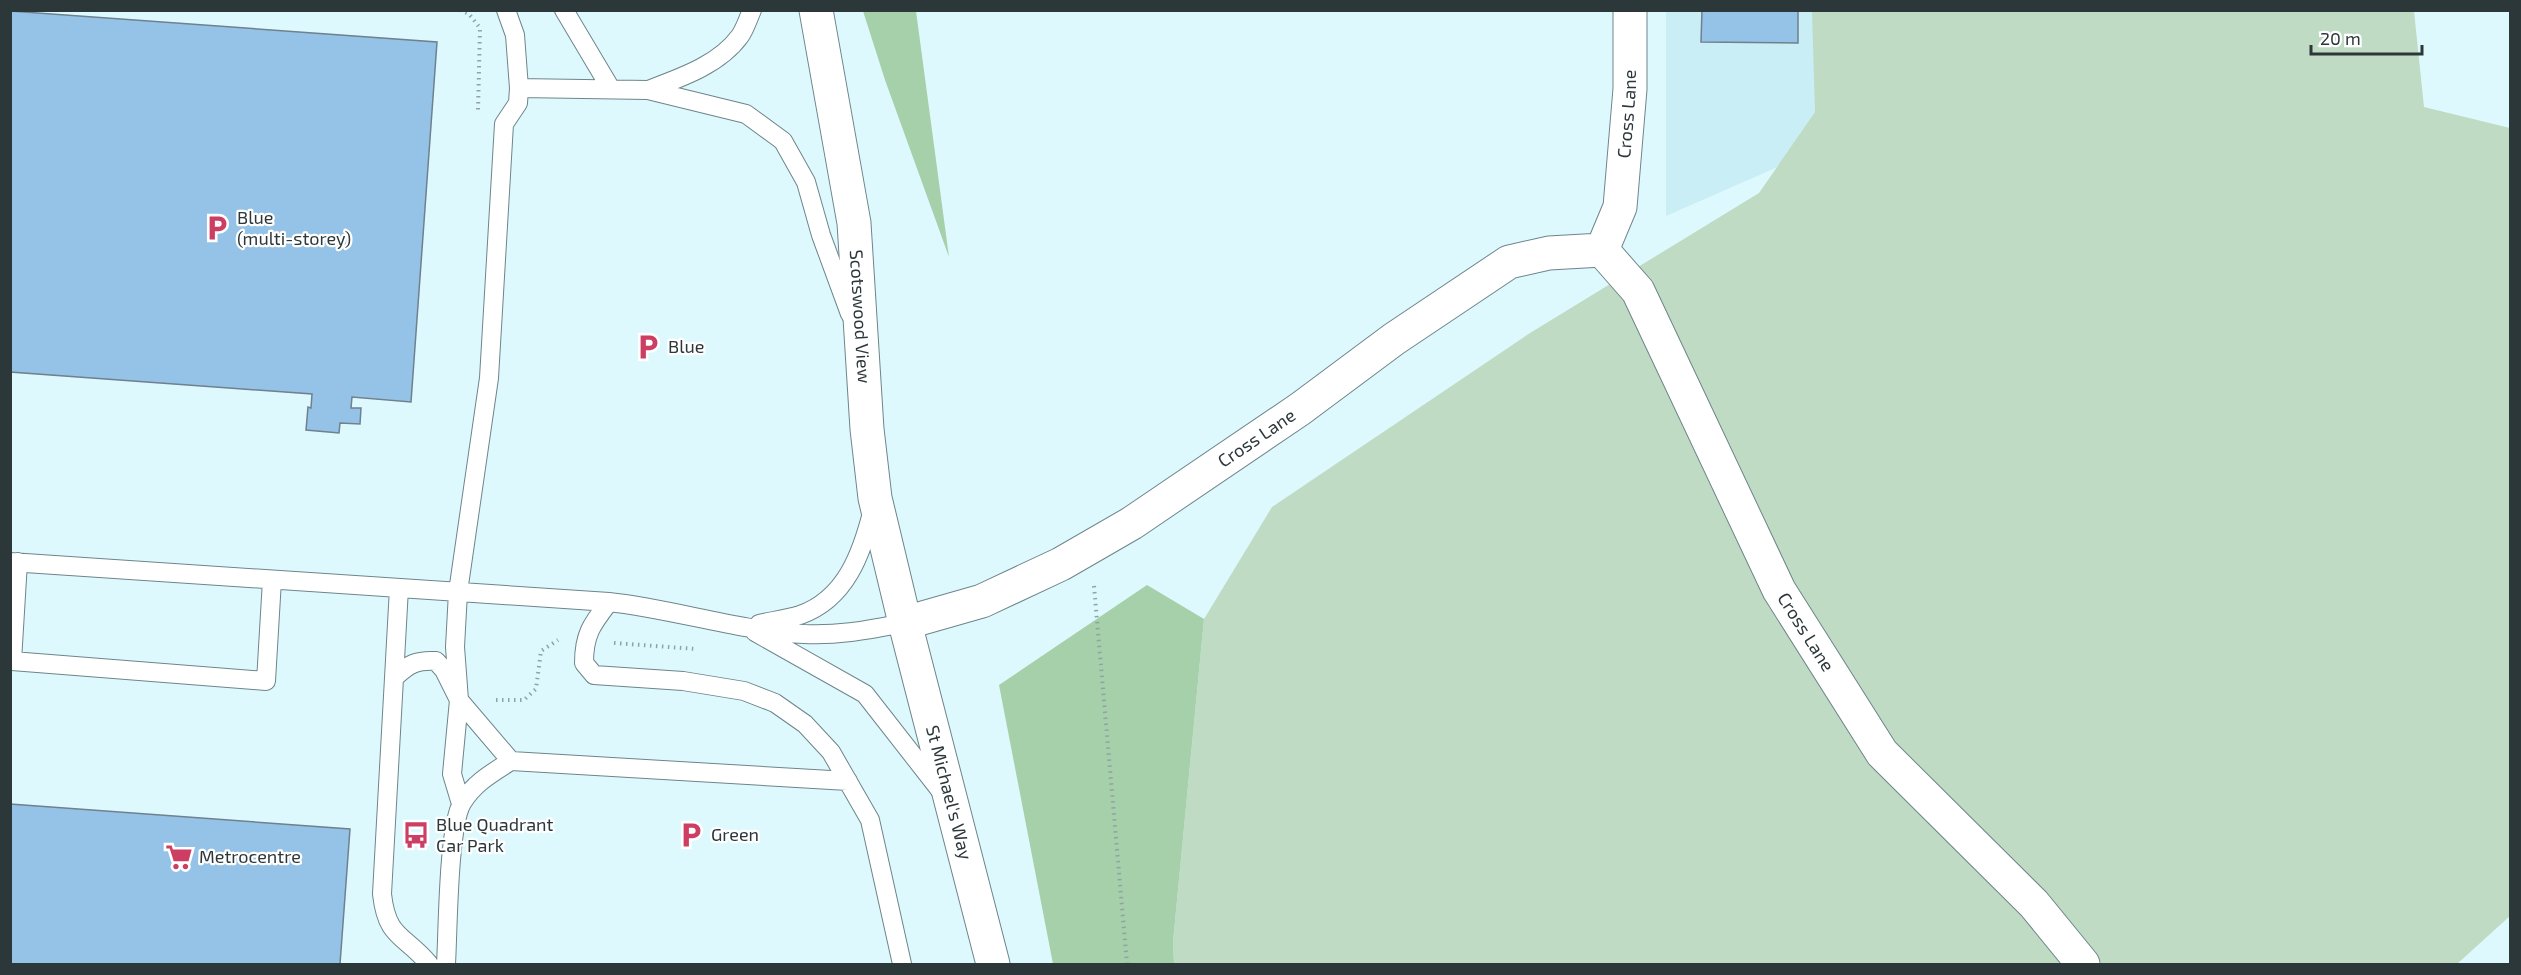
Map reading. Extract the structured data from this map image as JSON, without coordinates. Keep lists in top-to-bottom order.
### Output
{
  "streets": {
    "street": ["Cross Lane", "Scotswood View", "St Michael's Way"]
  },
  "crossings": [
    ["Cross Lane", "Scotswood View"],
    ["Cross Lane", "St Michael's Way"],
    ["Scotswood View", "St Michael's Way"]
  ],
  "places": {
    "parking": ["Blue (multi-storey)", "Blue", "Green"],
    "bus stop": ["Blue Quadrant Car Park"],
    "supermarket": ["Metrocentre"]
  },
  "scale_bar": "20 m"
}
